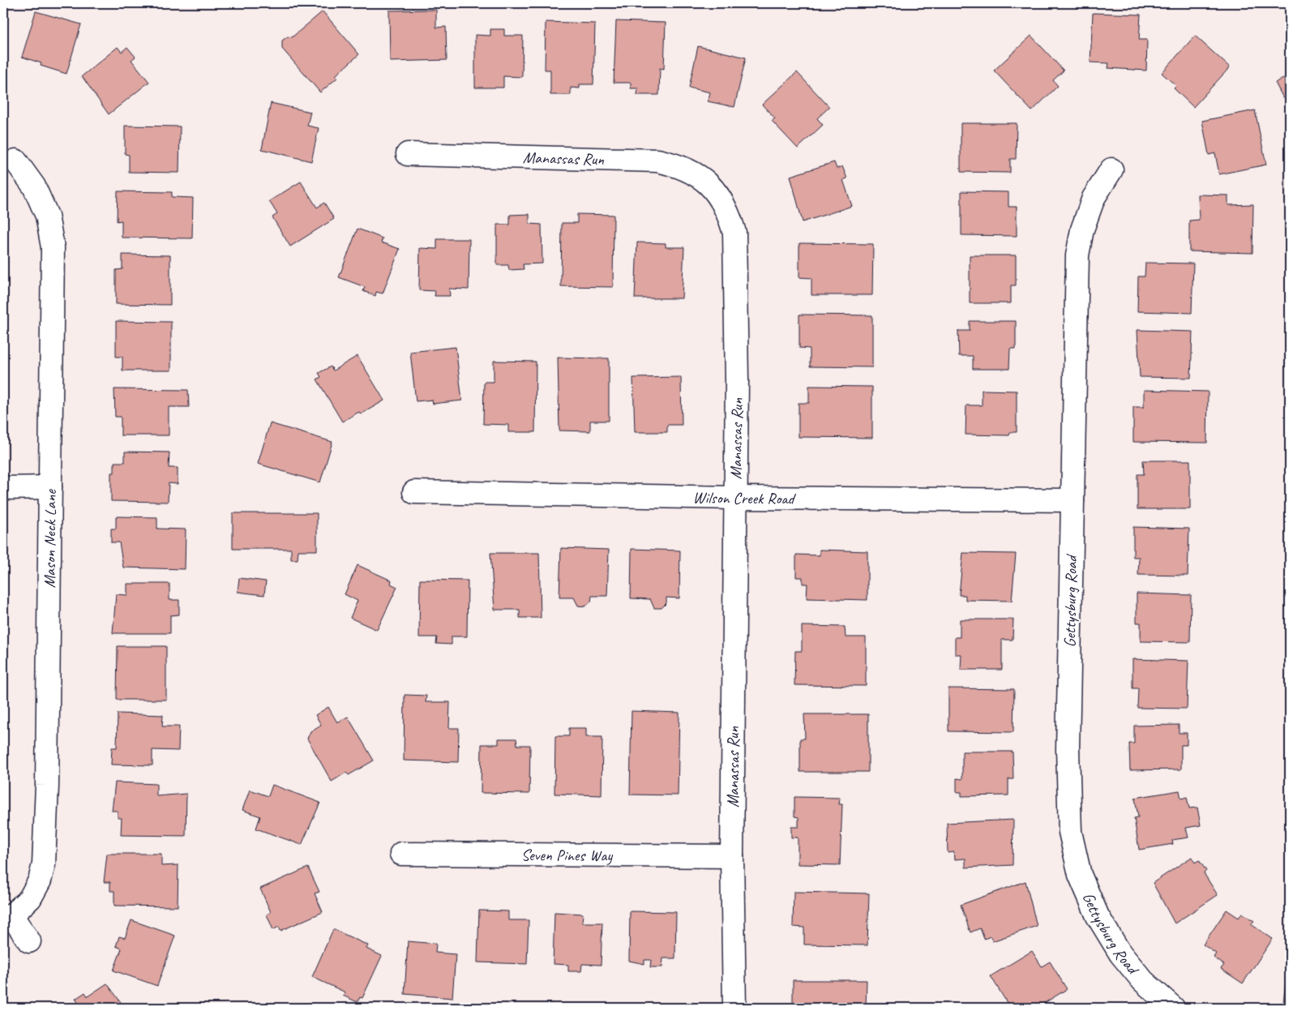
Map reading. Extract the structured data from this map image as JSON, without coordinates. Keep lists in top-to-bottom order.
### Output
{
  "streets": {
    "street": [
      "Manassas Run",
      "Wilson Creek Road",
      "Mason Neck Lane",
      "Gettysburg Road",
      "Seven Pines Way"
    ]
  },
  "crossings": [
    ["Manassas Run", "Wilson Creek Road"],
    ["Manassas Run", "Seven Pines Way"],
    ["Wilson Creek Road", "Gettysburg Road"]
  ]
}
